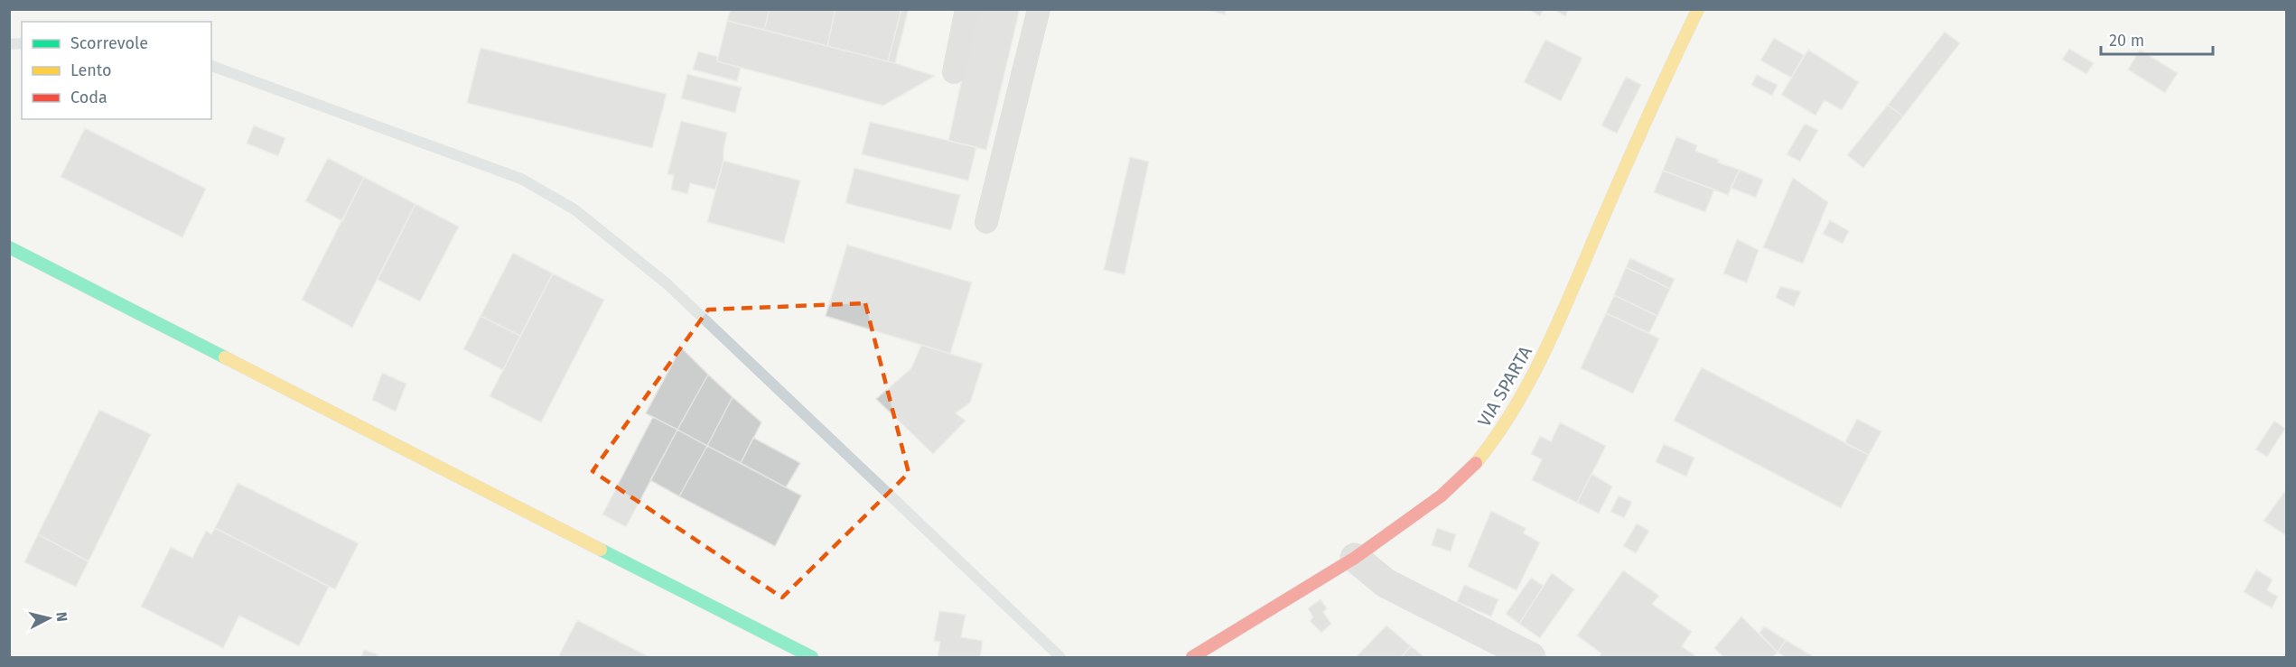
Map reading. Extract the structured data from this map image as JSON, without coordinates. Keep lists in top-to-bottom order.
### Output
{
  "streets": {
    "street": ["VIA SPARTA"]
  },
  "legend": ["Scorrevole", "Lento", "Coda"],
  "scale_bar": "20 m",
  "north": "right"
}
